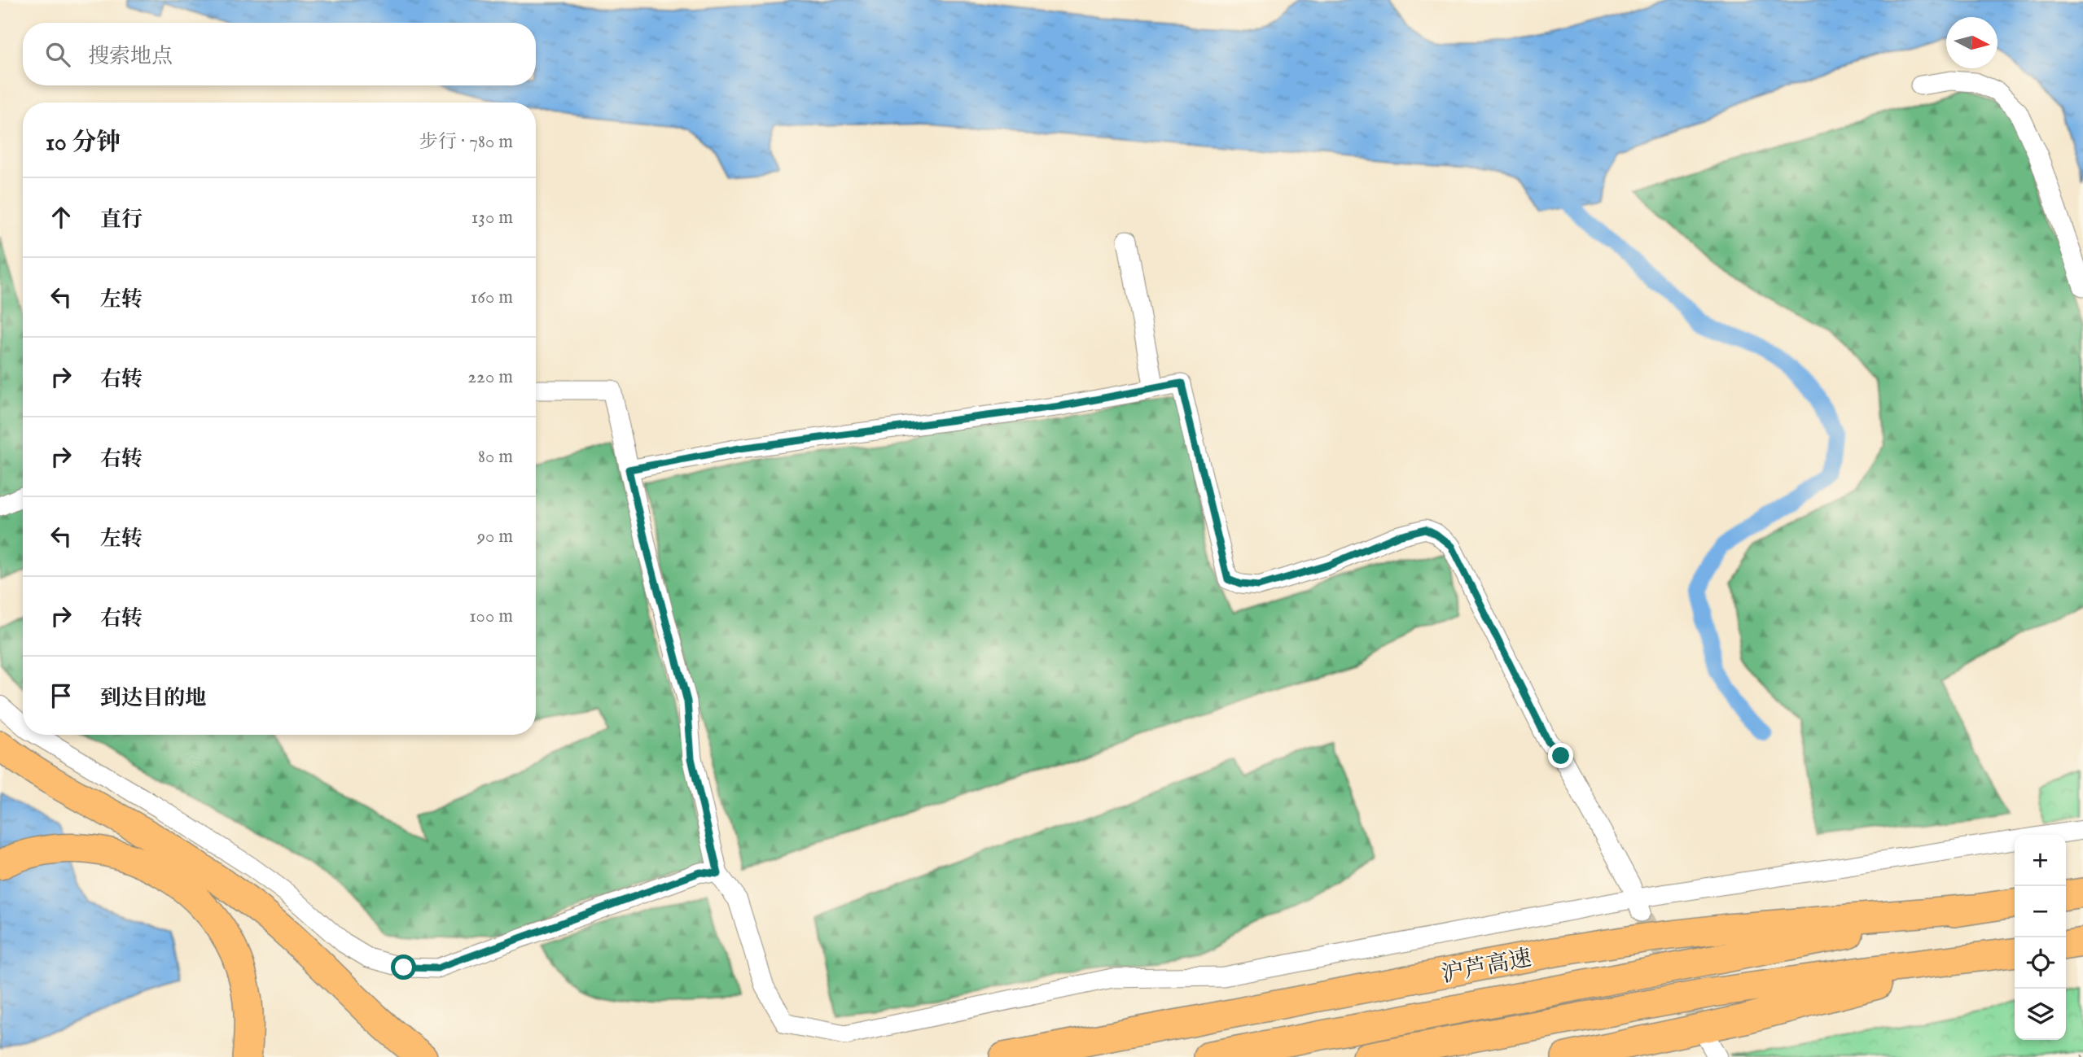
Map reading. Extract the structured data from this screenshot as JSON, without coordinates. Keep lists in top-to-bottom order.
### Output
{
  "streets": {
    "highway": ["沪芦高速"]
  },
  "north": "right",
  "page": {
    "search": "搜索地点",
    "heading": ["10 分钟", "步行 · 780 m"],
    "list": [
      ["直行", "130 m"],
      ["左转", "160 m"],
      ["右转", "220 m"],
      ["右转", "80 m"],
      ["左转", "90 m"],
      ["右转", "100 m"],
      "到达目的地"
    ],
    "map_buttons": ["+", "−"]
  }
}
